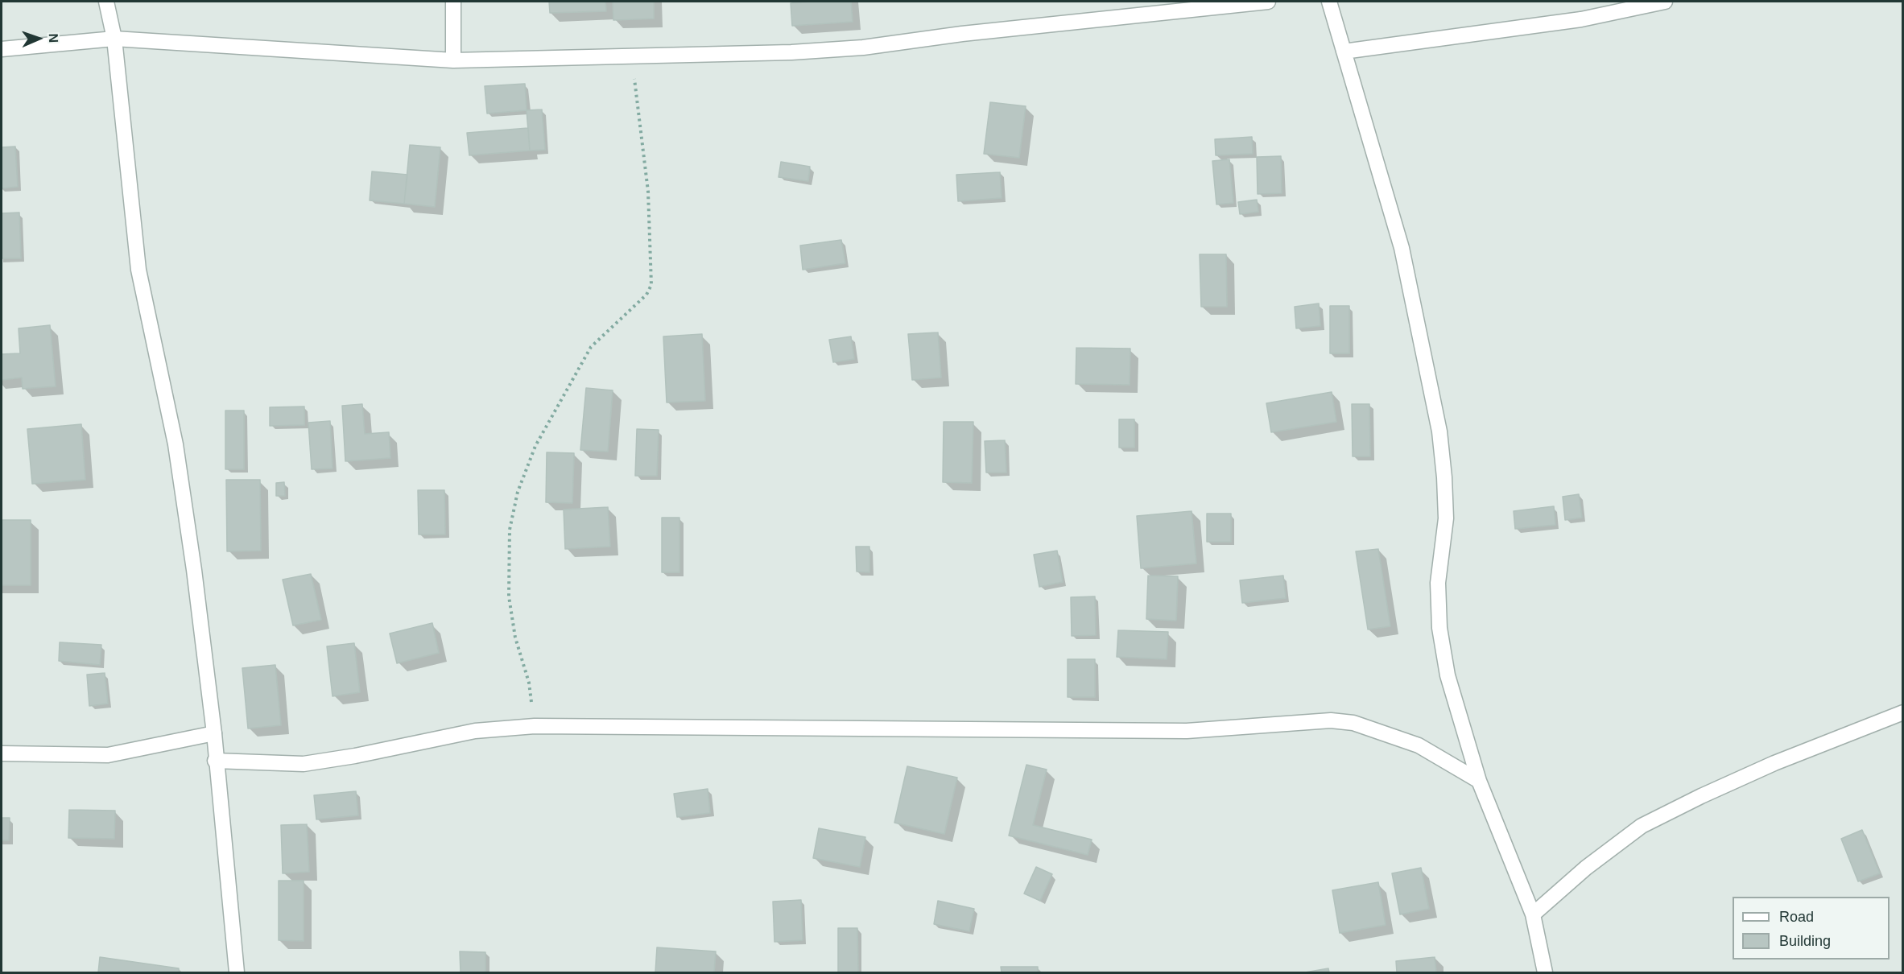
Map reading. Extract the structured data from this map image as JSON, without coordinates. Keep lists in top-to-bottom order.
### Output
{
  "legend": ["Road", "Building"],
  "north": "right"
}
